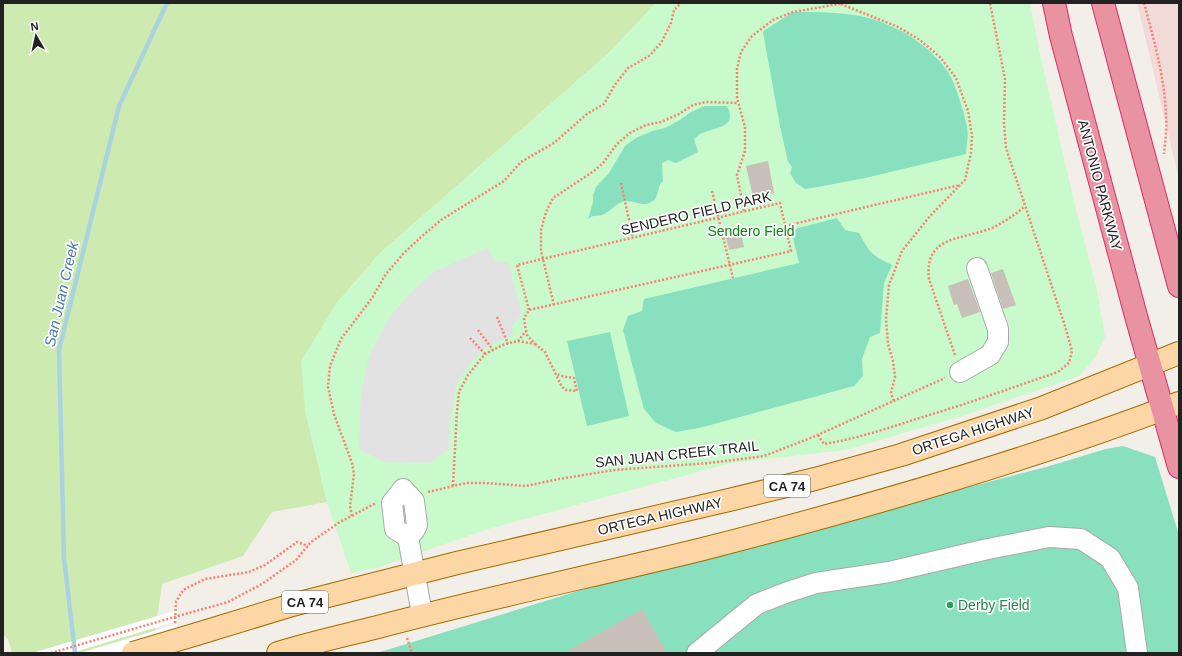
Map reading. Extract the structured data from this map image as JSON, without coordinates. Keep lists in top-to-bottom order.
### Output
{
  "streets": {
    "highway": ["ANTONIO PARKWAY"],
    "main road": ["ORTEGA HIGHWAY", "CA 74"],
    "path": ["SENDERO FIELD PARK", "SAN JUAN CREEK TRAIL"]
  },
  "crossings": [
    ["ANTONIO PARKWAY", "ORTEGA HIGHWAY"]
  ],
  "water": ["San Juan Creek"],
  "parks": ["Sendero Field"],
  "places": ["Derby Field"],
  "north": "top"
}
